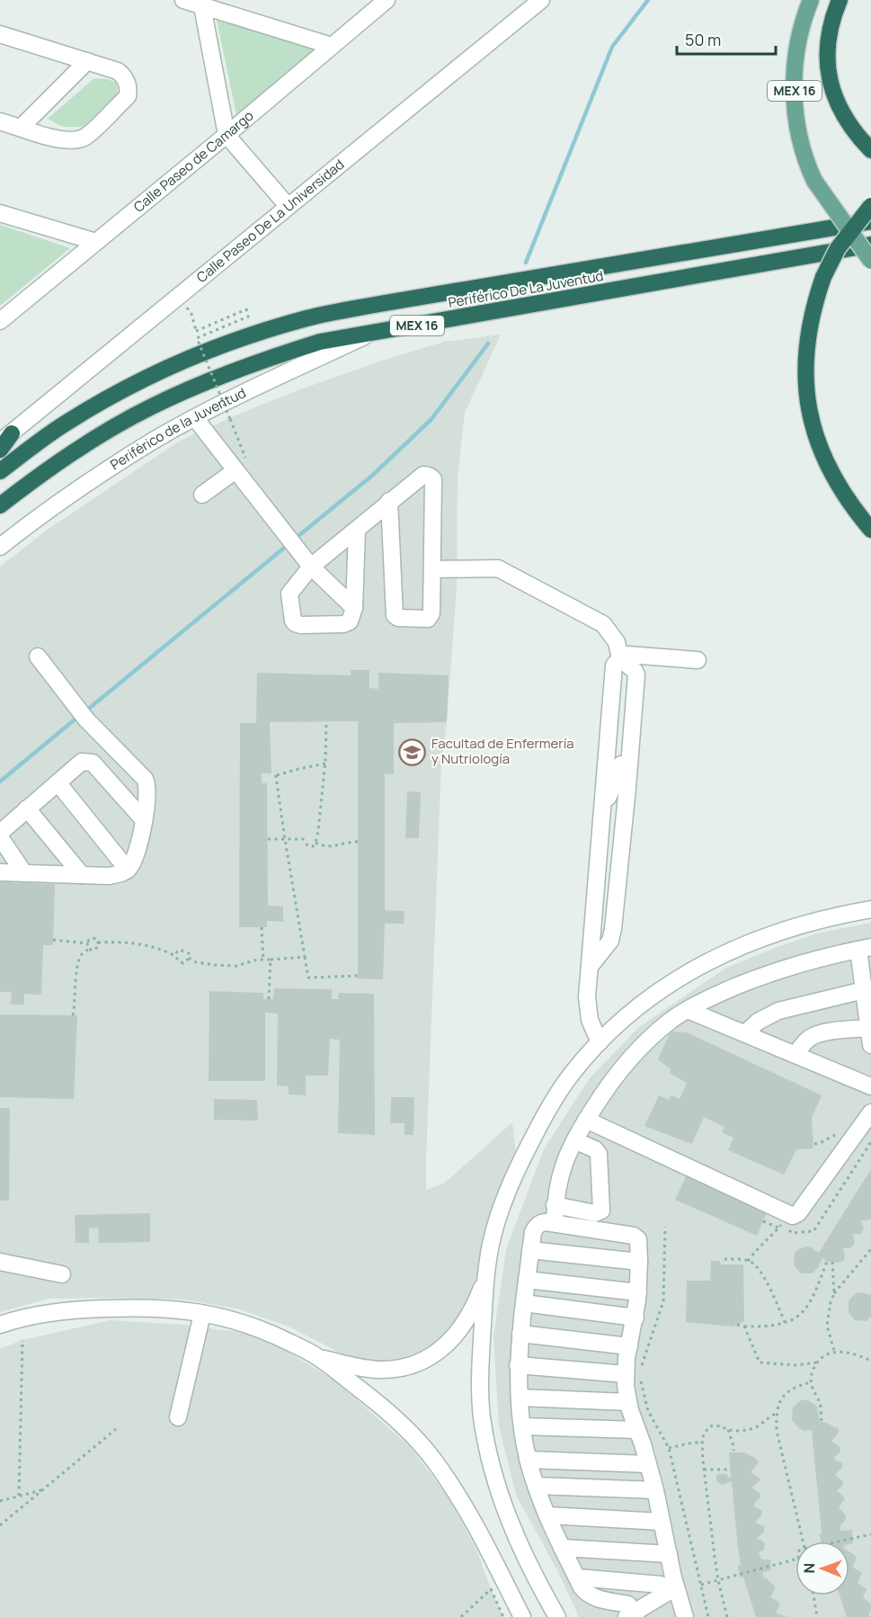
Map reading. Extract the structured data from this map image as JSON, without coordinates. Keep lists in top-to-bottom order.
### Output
{
  "streets": {
    "highway": ["MEX 16", "Periférico De La Juventud"],
    "street": ["Calle Paseo de Camargo", "Calle Paseo De La Universidad", "Periférico de la Juventud"]
  },
  "crossings": [
    ["Periférico De La Juventud", "Periférico de la Juventud"]
  ],
  "places": {
    "school or university": ["Facultad de Enfermería y Nutriología"]
  },
  "scale_bar": "50 m",
  "north": "left"
}
